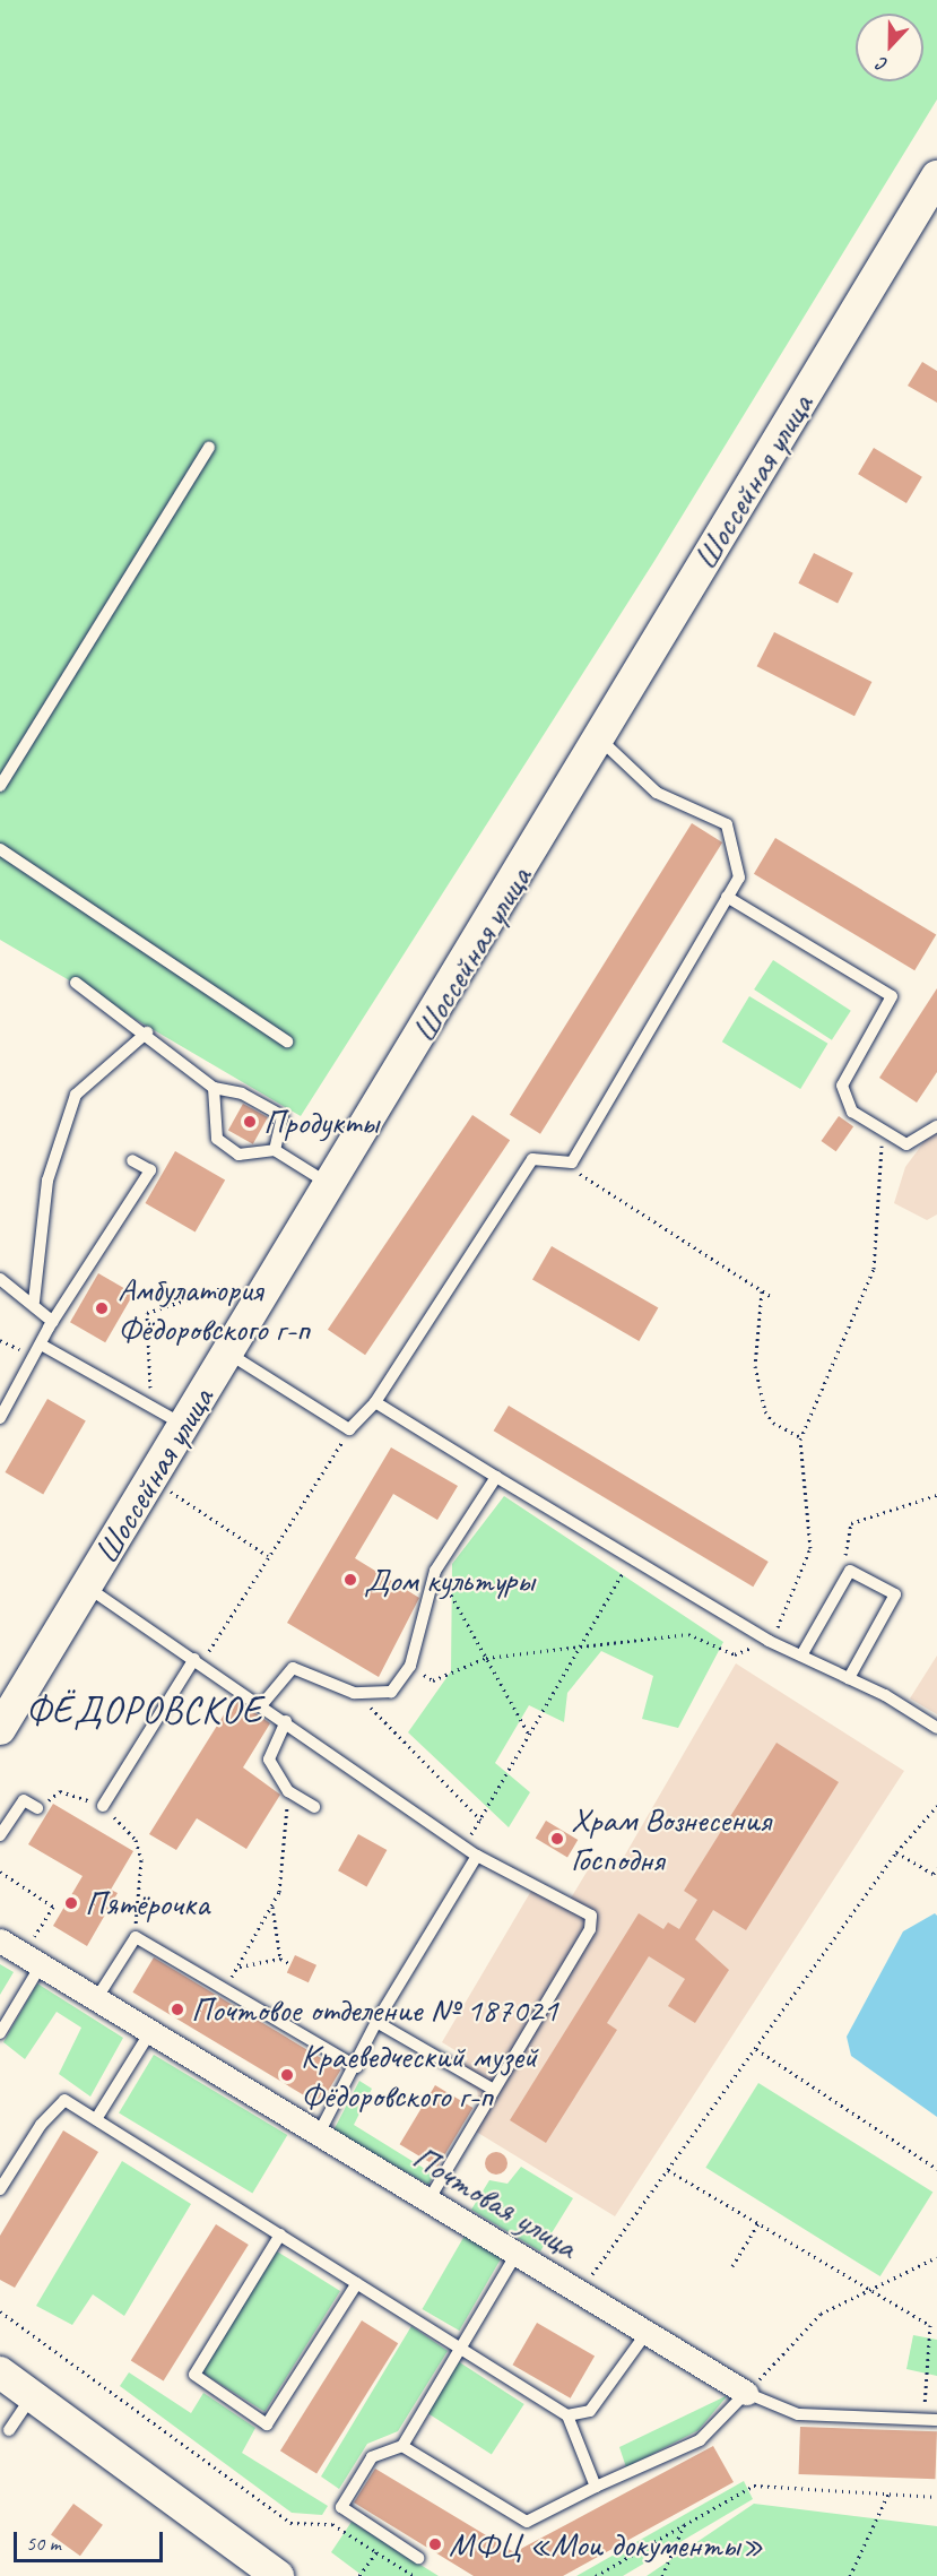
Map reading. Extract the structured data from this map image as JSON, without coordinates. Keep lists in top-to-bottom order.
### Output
{
  "streets": {
    "main road": ["Шоссейная улица"],
    "street": ["Почтовая улица"]
  },
  "districts": ["ФЁДОРОВСКОЕ"],
  "places": [
    "Продукты",
    "Амбулатория Фёдоровского г-п",
    "Дом культуры",
    "Храм Вознесения Господня",
    "Пятёрочка",
    "Почтовое отделение № 187021",
    "Краеведческий музей Фёдоровского г-п",
    "МФЦ «Мои документы»"
  ],
  "scale_bar": "50 m",
  "north": "bottom"
}
